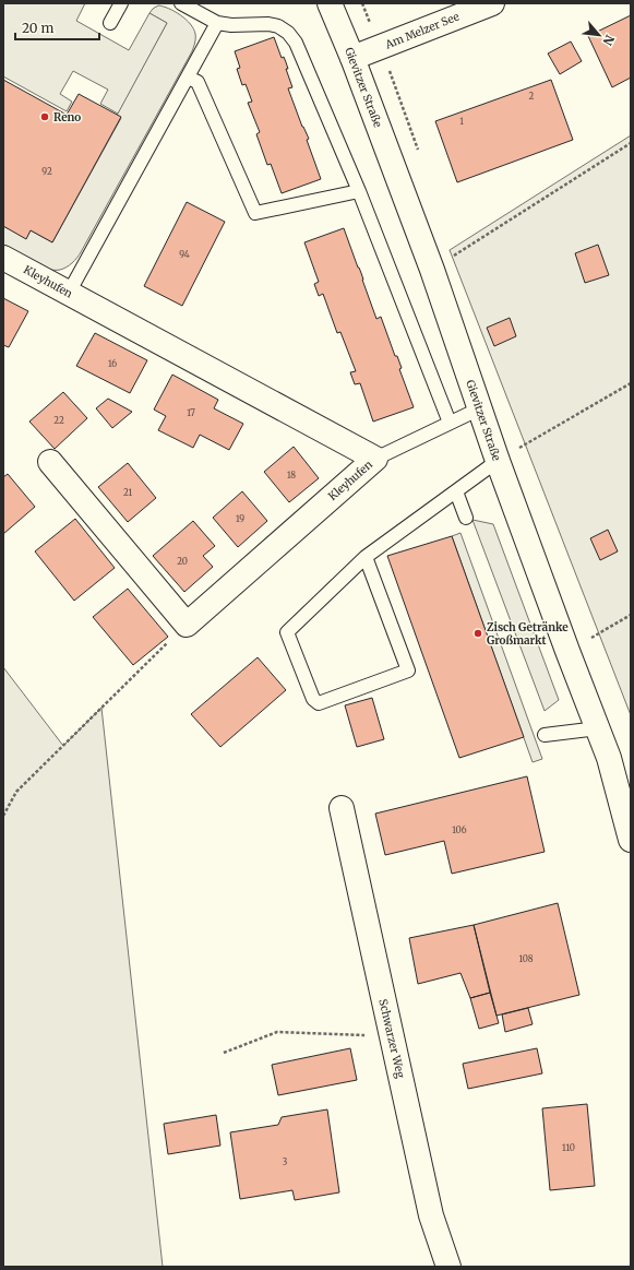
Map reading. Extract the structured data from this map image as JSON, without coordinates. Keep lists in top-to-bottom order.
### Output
{
  "streets": {
    "street": [
      "Am Melzer See",
      "Gievitzer Straße",
      "Kleyhufen",
      "Schwarzer Weg"
    ]
  },
  "crossings": [
    ["Am Melzer See", "Gievitzer Straße"]
  ],
  "places": ["Reno", "Zisch Getränke Großmarkt"],
  "house_numbers": [
    "2",
    "1",
    "92",
    "94",
    "16",
    "17",
    "22",
    "18",
    "21",
    "19",
    "20",
    "106",
    "108",
    "110",
    "3"
  ],
  "scale_bar": "20 m",
  "north": "bottom right"
}
